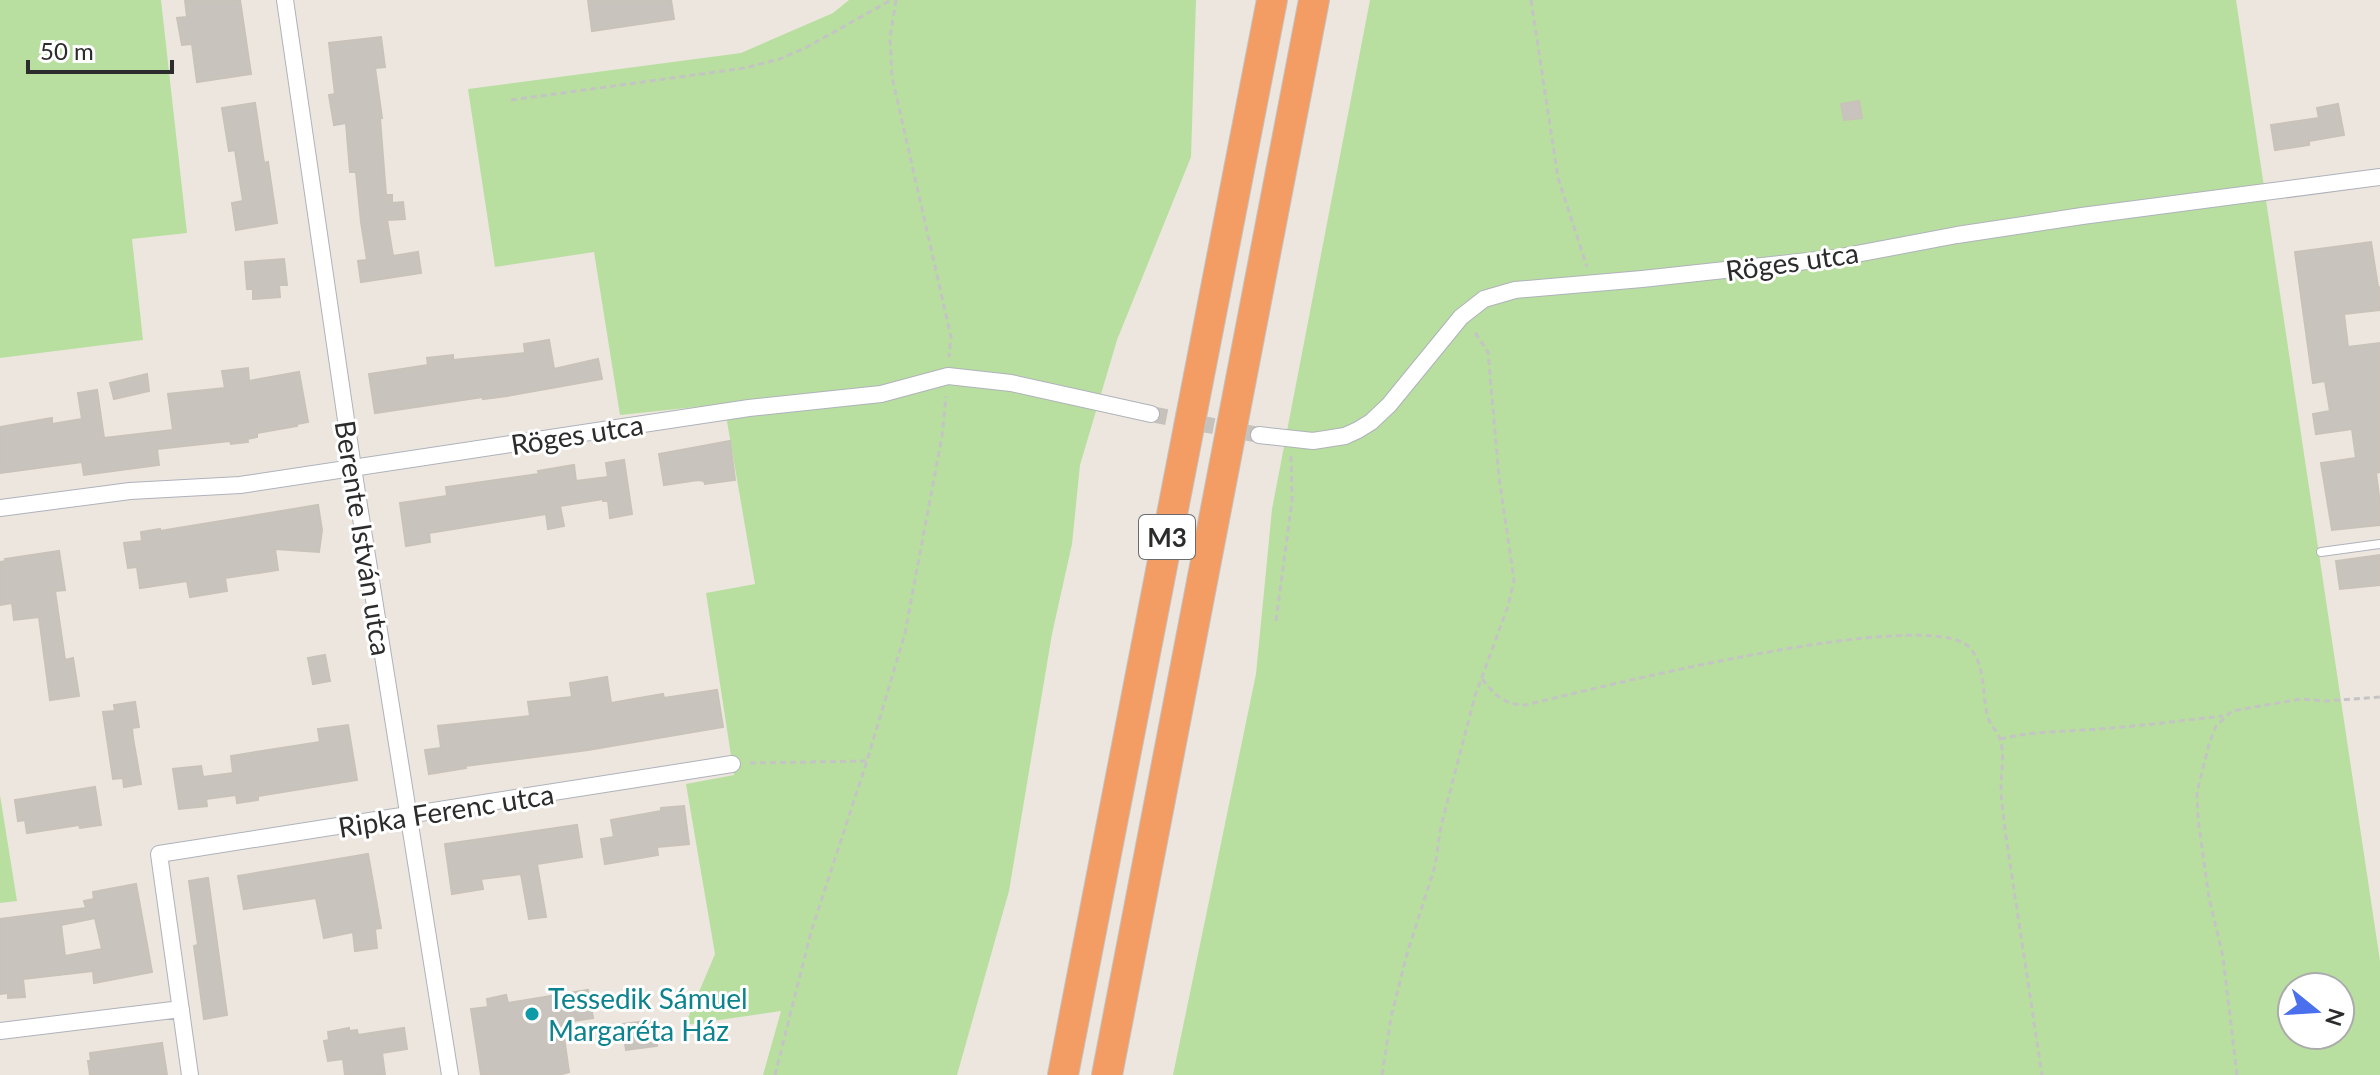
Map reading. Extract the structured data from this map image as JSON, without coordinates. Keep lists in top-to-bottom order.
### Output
{
  "streets": {
    "highway": ["M3"],
    "street": ["Röges utca", "Berente István utca", "Ripka Ferenc utca"]
  },
  "crossings": [
    ["Röges utca", "Berente István utca"],
    ["Berente István utca", "Ripka Ferenc utca"]
  ],
  "places": ["Tessedik Sámuel Margaréta Ház"],
  "scale_bar": "50 m",
  "north": "right"
}
